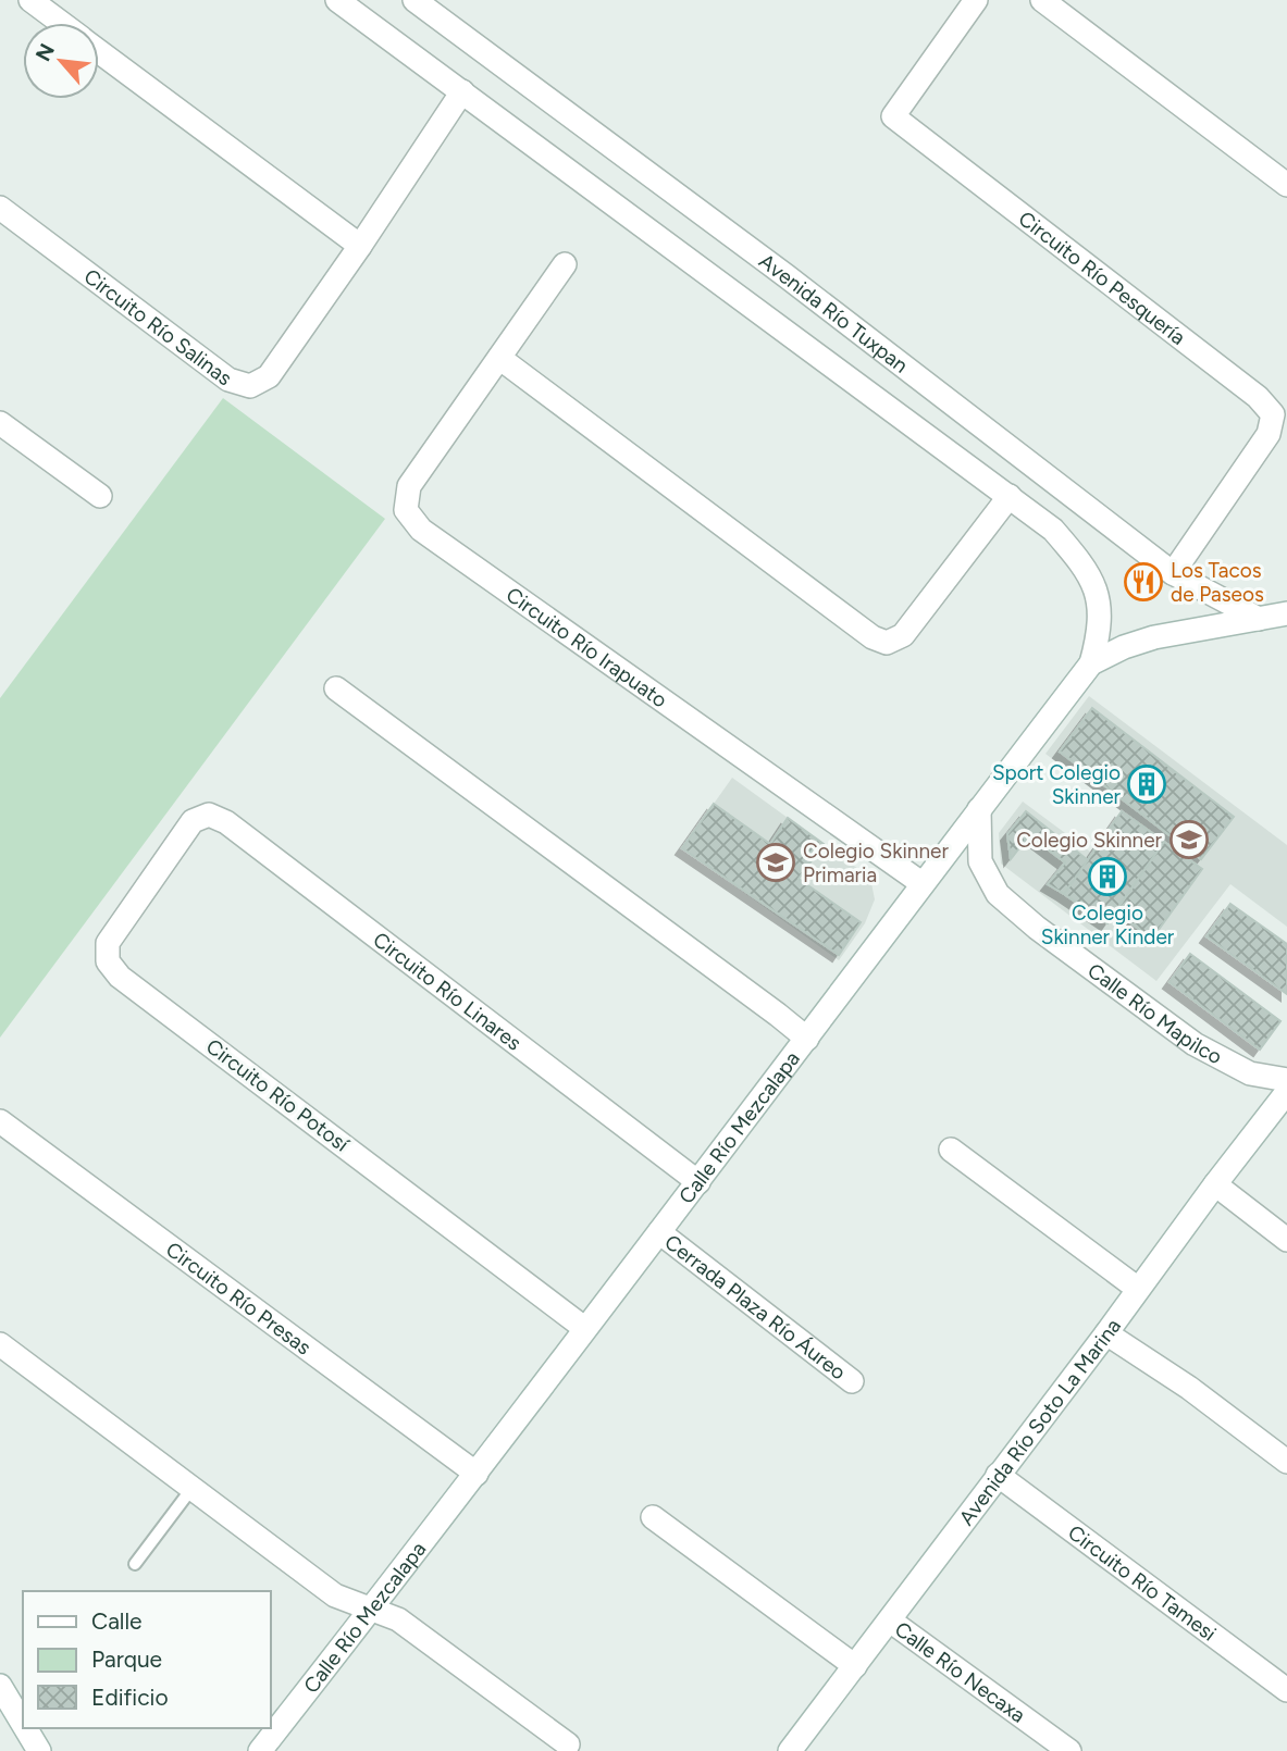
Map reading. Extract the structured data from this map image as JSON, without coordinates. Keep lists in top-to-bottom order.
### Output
{
  "streets": {
    "street": [
      "Circuito Río Pesquería",
      "Avenida Río Tuxpan",
      "Circuito Río Salinas",
      "Circuito Río Irapuato",
      "Circuito Río Linares",
      "Calle Río Mapilco",
      "Circuito Río Potosí",
      "Calle Río Mezcalapa",
      "Circuito Río Presas",
      "Cerrada Plaza Río Áureo",
      "Avenida Río Soto La Marina",
      "Circuito Río Tamesi",
      "Calle Río Necaxa"
    ]
  },
  "crossings": [
    ["Circuito Río Pesquería", "Avenida Río Tuxpan"],
    ["Avenida Río Tuxpan", "Circuito Río Salinas"],
    ["Avenida Río Tuxpan", "Calle Río Mezcalapa"],
    ["Circuito Río Irapuato", "Calle Río Mezcalapa"],
    ["Circuito Río Linares", "Circuito Río Potosí"],
    ["Circuito Río Linares", "Calle Río Mezcalapa"],
    ["Calle Río Mapilco", "Calle Río Mezcalapa"],
    ["Circuito Río Potosí", "Calle Río Mezcalapa"],
    ["Calle Río Mezcalapa", "Circuito Río Presas"],
    ["Calle Río Mezcalapa", "Cerrada Plaza Río Áureo"],
    ["Avenida Río Soto La Marina", "Circuito Río Tamesi"],
    ["Avenida Río Soto La Marina", "Calle Río Necaxa"]
  ],
  "places": {
    "restaurant": ["Los Tacos de Paseos"],
    "building": ["Sport Colegio Skinner", "Colegio Skinner Kinder"],
    "school or university": ["Colegio Skinner", "Colegio Skinner Primaria"]
  },
  "legend": ["Calle", "Parque", "Edificio"],
  "north": "top left"
}
